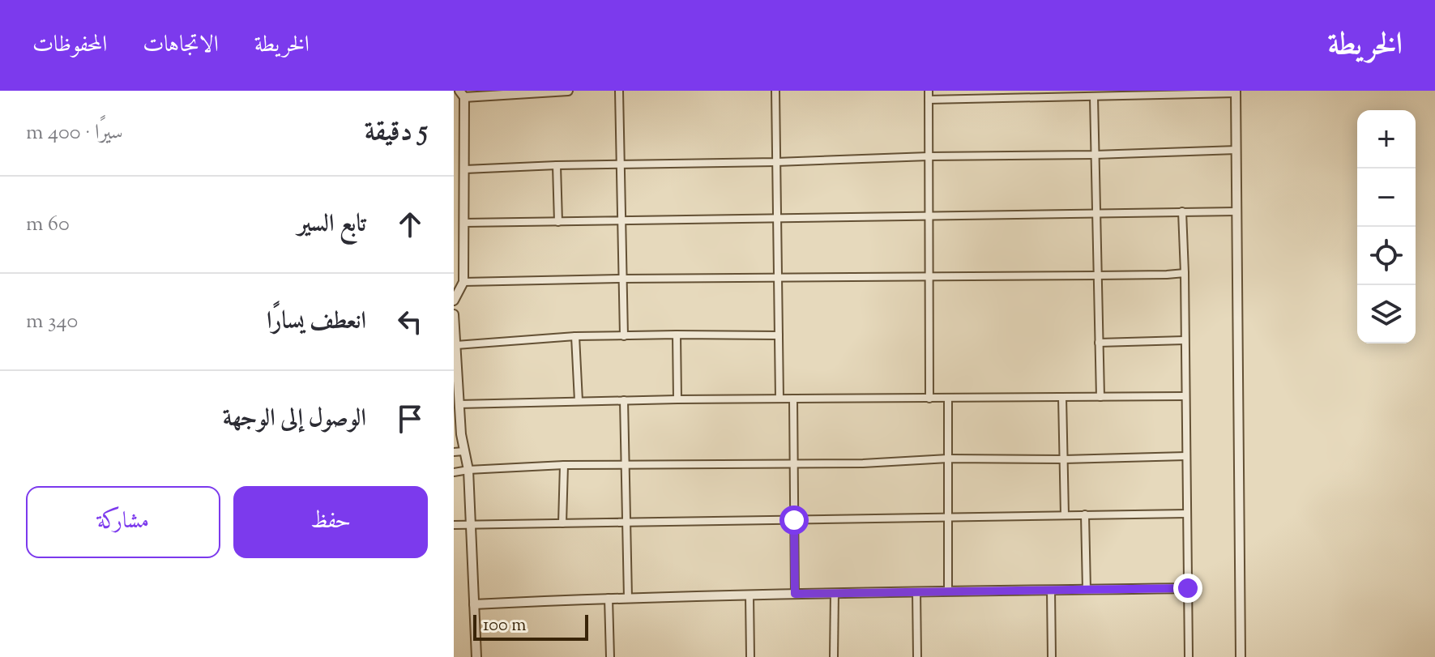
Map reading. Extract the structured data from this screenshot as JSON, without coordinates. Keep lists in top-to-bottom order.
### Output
{
  "scale_bar": "100 m",
  "page": {
    "header": "الخريطة",
    "nav": ["الخريطة", "الاتجاهات", "المحفوظات"],
    "heading": ["5 دقيقة", "سيرًا · 400 m"],
    "map_buttons": ["+", "−"],
    "list": [
      ["تابع السير", "60 m"],
      ["انعطف يسارًا", "340 m"],
      "الوصول إلى الوجهة"
    ],
    "buttons": ["حفظ", "مشاركة"],
    "scale": "100 m"
  }
}
